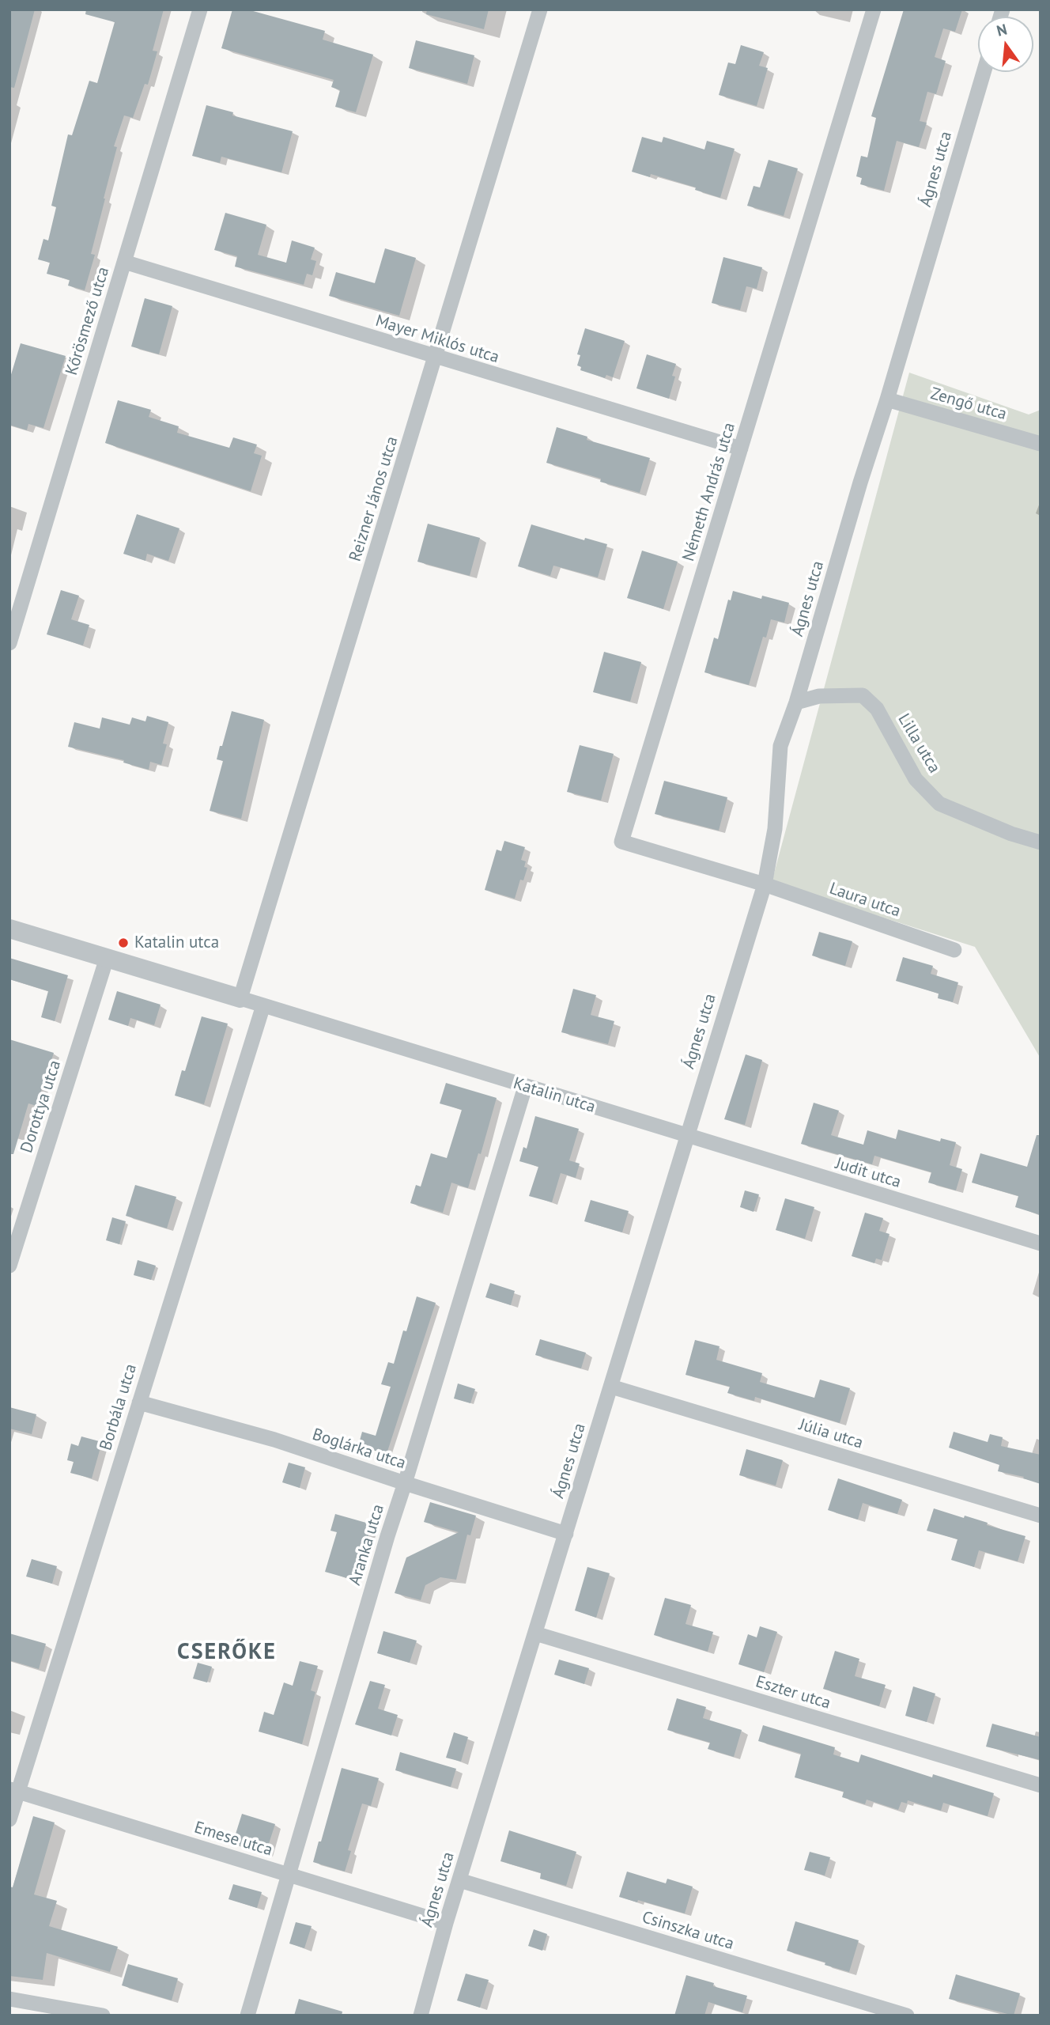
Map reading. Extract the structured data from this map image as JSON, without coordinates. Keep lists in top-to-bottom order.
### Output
{
  "streets": {
    "street": [
      "Ágnes utca",
      "Kőrösmező utca",
      "Mayer Miklós utca",
      "Zengő utca",
      "Németh András utca",
      "Reizner János utca",
      "Lilla utca",
      "Laura utca",
      "Katalin utca",
      "Dorottya utca",
      "Judit utca",
      "Borbála utca",
      "Júlia utca",
      "Boglárka utca",
      "Aranka utca",
      "Eszter utca",
      "Emese utca",
      "Csinszka utca"
    ]
  },
  "crossings": [
    ["Ágnes utca", "Zengő utca"],
    ["Ágnes utca", "Németh András utca"],
    ["Ágnes utca", "Lilla utca"],
    ["Ágnes utca", "Laura utca"],
    ["Ágnes utca", "Katalin utca"],
    ["Ágnes utca", "Judit utca"],
    ["Ágnes utca", "Júlia utca"],
    ["Ágnes utca", "Boglárka utca"],
    ["Ágnes utca", "Eszter utca"],
    ["Ágnes utca", "Emese utca"],
    ["Ágnes utca", "Csinszka utca"],
    ["Kőrösmező utca", "Mayer Miklós utca"],
    ["Mayer Miklós utca", "Németh András utca"],
    ["Mayer Miklós utca", "Reizner János utca"],
    ["Németh András utca", "Laura utca"],
    ["Reizner János utca", "Katalin utca"],
    ["Katalin utca", "Dorottya utca"],
    ["Katalin utca", "Judit utca"],
    ["Katalin utca", "Borbála utca"],
    ["Katalin utca", "Aranka utca"],
    ["Borbála utca", "Boglárka utca"],
    ["Borbála utca", "Emese utca"],
    ["Boglárka utca", "Aranka utca"],
    ["Aranka utca", "Emese utca"]
  ],
  "districts": ["CSERŐKE"],
  "places": ["Katalin utca"],
  "north": "top"
}
